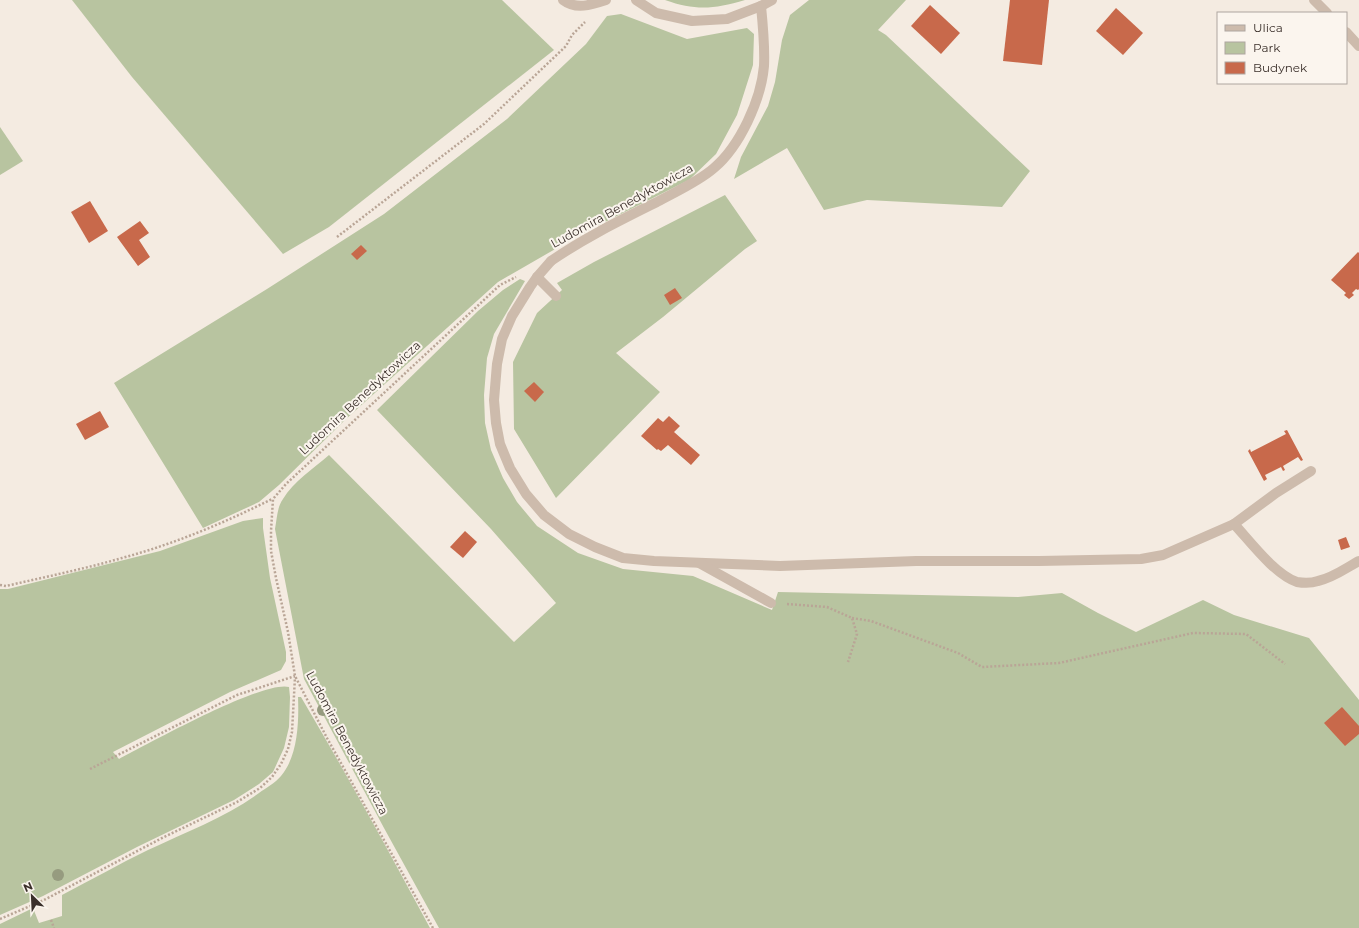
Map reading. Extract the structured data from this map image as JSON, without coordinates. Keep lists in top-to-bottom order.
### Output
{
  "streets": {
    "street": ["Ludomira Benedyktowicza"]
  },
  "legend": ["Ulica", "Park", "Budynek"],
  "north": "top left"
}
